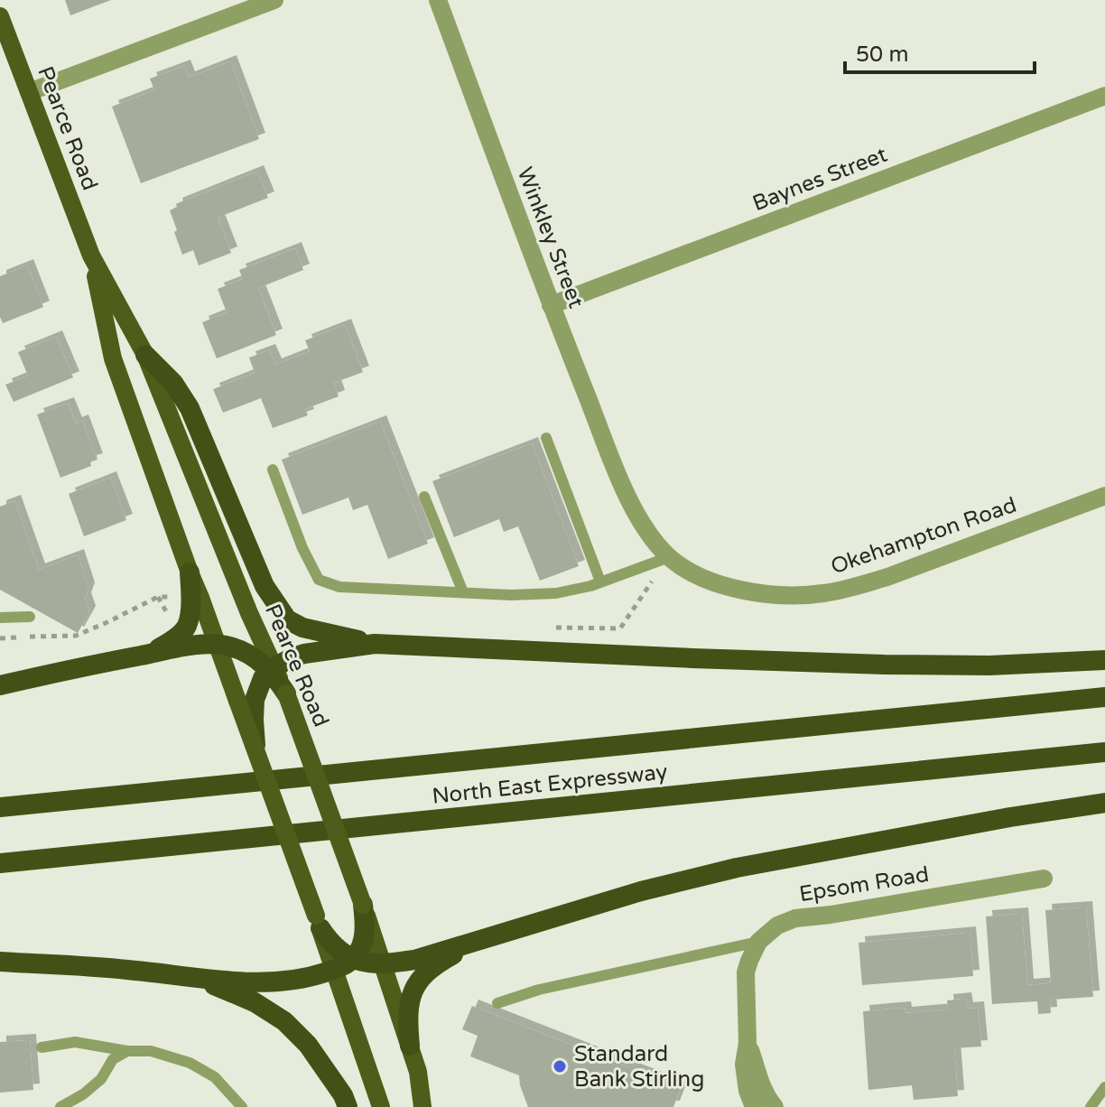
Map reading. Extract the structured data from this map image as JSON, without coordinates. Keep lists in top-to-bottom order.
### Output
{
  "streets": {
    "highway": ["North East Expressway"],
    "main road": ["Pearce Road"],
    "street": [
      "Baynes Street",
      "Winkley Street",
      "Okehampton Road",
      "Epsom Road"
    ]
  },
  "crossings": [
    ["Baynes Street", "Winkley Street"],
    ["Winkley Street", "Okehampton Road"]
  ],
  "places": ["Standard Bank Stirling"],
  "scale_bar": "50 m"
}
